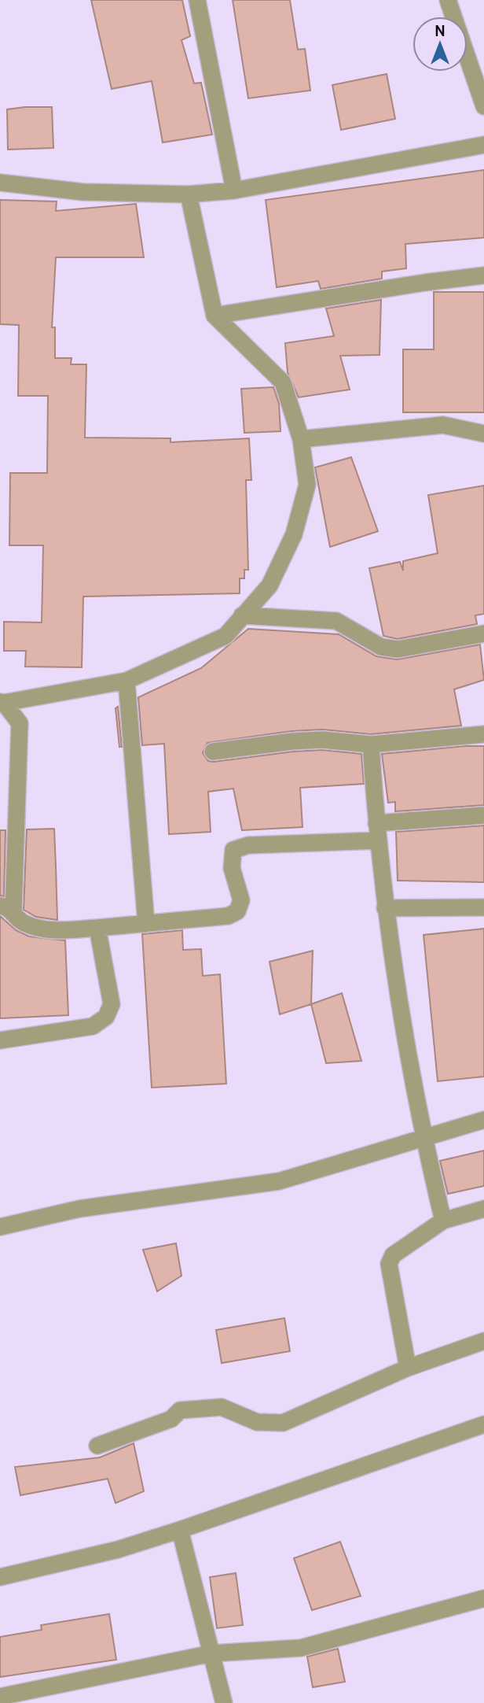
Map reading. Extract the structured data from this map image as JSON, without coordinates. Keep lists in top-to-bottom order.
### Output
{
  "north": "top"
}
